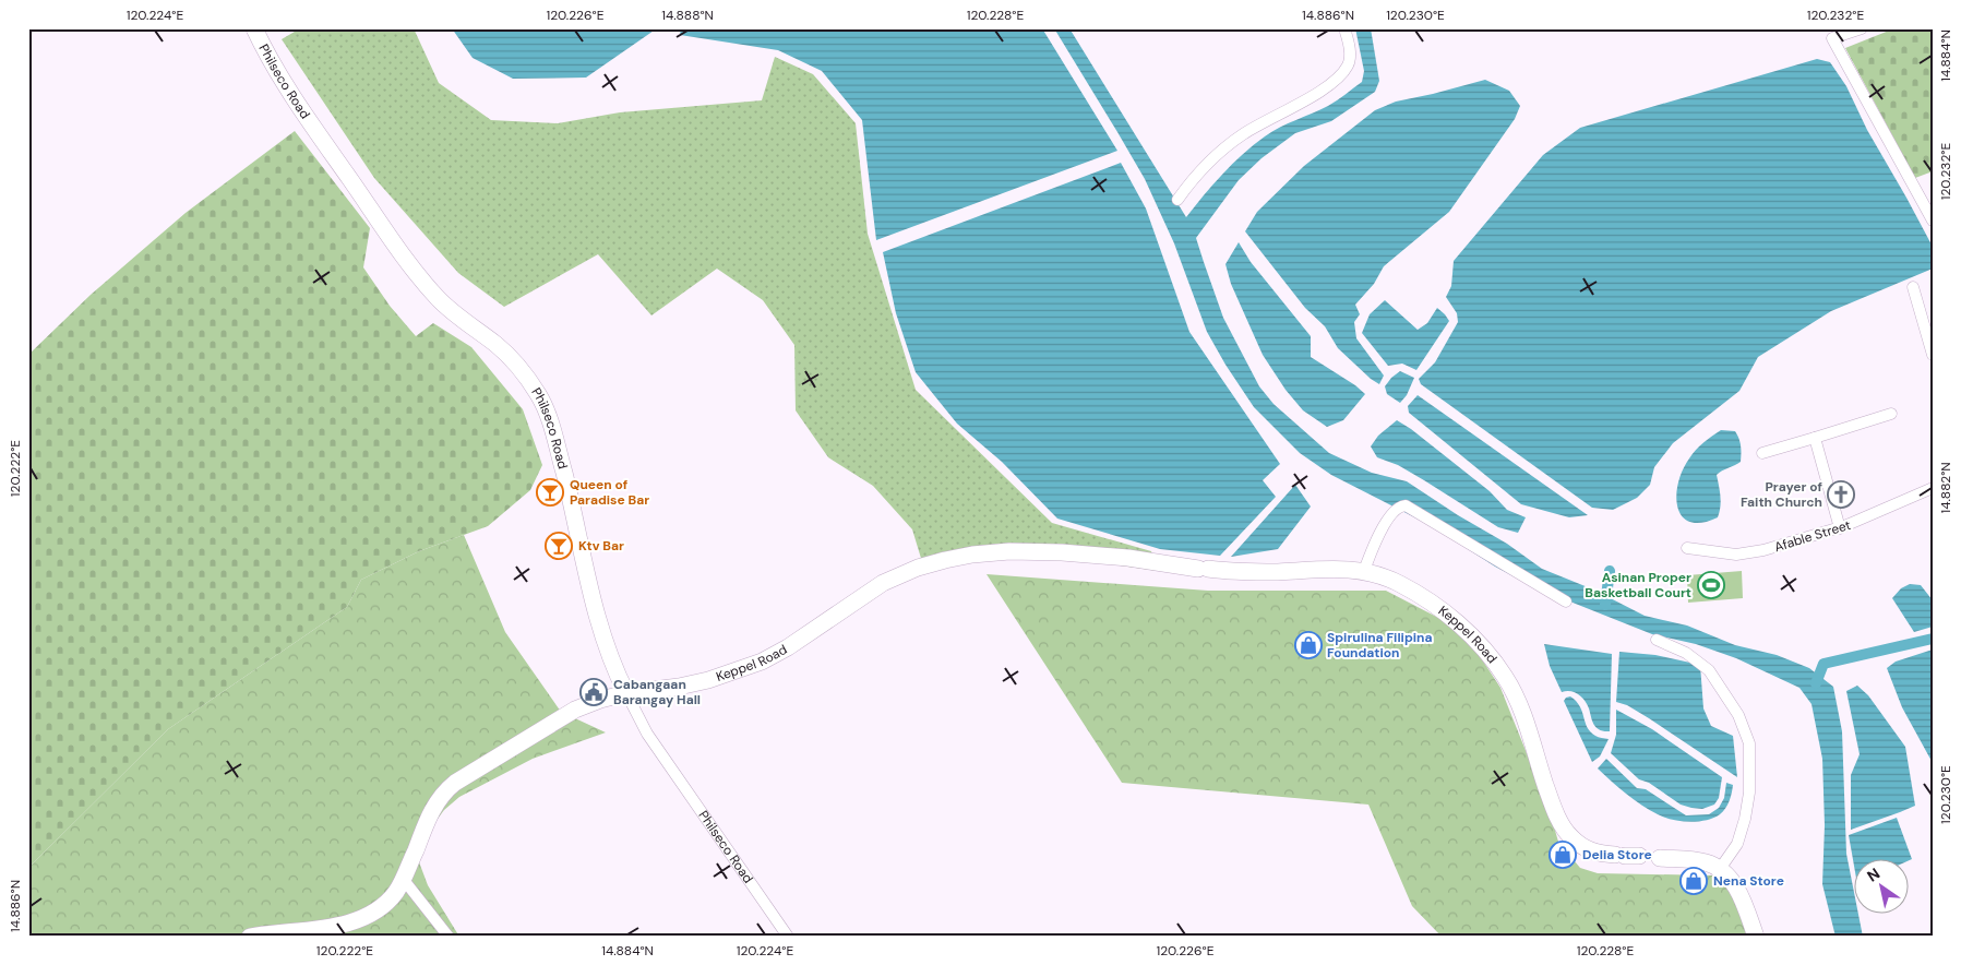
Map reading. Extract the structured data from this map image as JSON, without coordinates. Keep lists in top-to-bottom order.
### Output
{
  "streets": {
    "street": ["Philseco Road", "Afable Street", "Keppel Road"]
  },
  "crossings": [
    ["Philseco Road", "Keppel Road"]
  ],
  "places": {
    "bar": ["Queen of Paradise Bar", "Ktv Bar"],
    "church": ["Prayer of Faith Church"],
    "sports": ["Asinan Proper Basketball Court"],
    "shop": ["Spirulina Filipina Foundation", "Delia Store", "Nena Store"],
    "public building": ["Cabangaan Barangay Hall"]
  },
  "north": "top left",
  "coordinates": [
    "120.224°E",
    "120.226°E",
    "14.888°N",
    "120.228°E",
    "14.886°N",
    "120.230°E",
    "120.232°E",
    "14.884°N",
    "120.222°E",
    "14.882°N"
  ]
}
